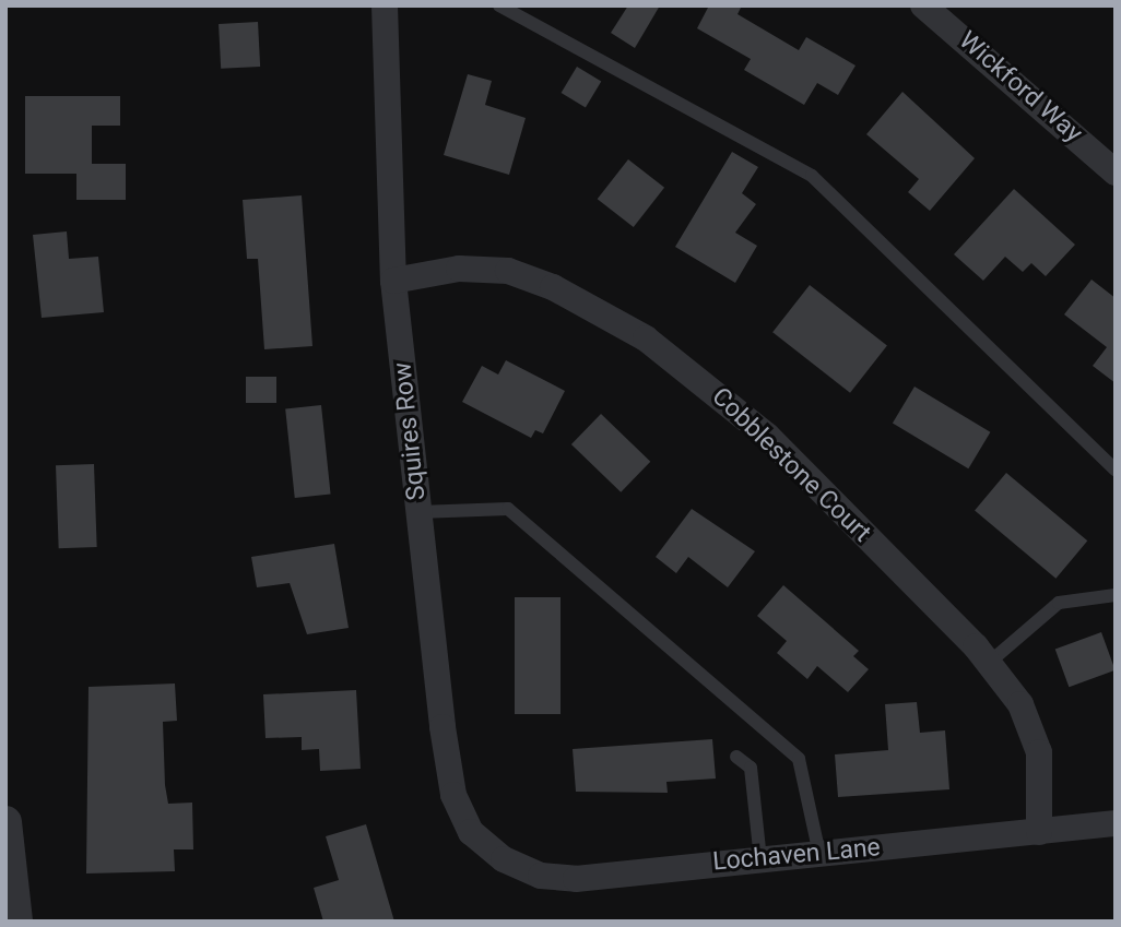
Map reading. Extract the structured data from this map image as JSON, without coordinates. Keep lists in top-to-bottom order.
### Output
{
  "streets": {
    "street": [
      "Wickford Way",
      "Squires Row",
      "Cobblestone Court",
      "Lochaven Lane"
    ]
  },
  "crossings": [
    ["Squires Row", "Cobblestone Court"],
    ["Squires Row", "Lochaven Lane"],
    ["Cobblestone Court", "Lochaven Lane"]
  ]
}
